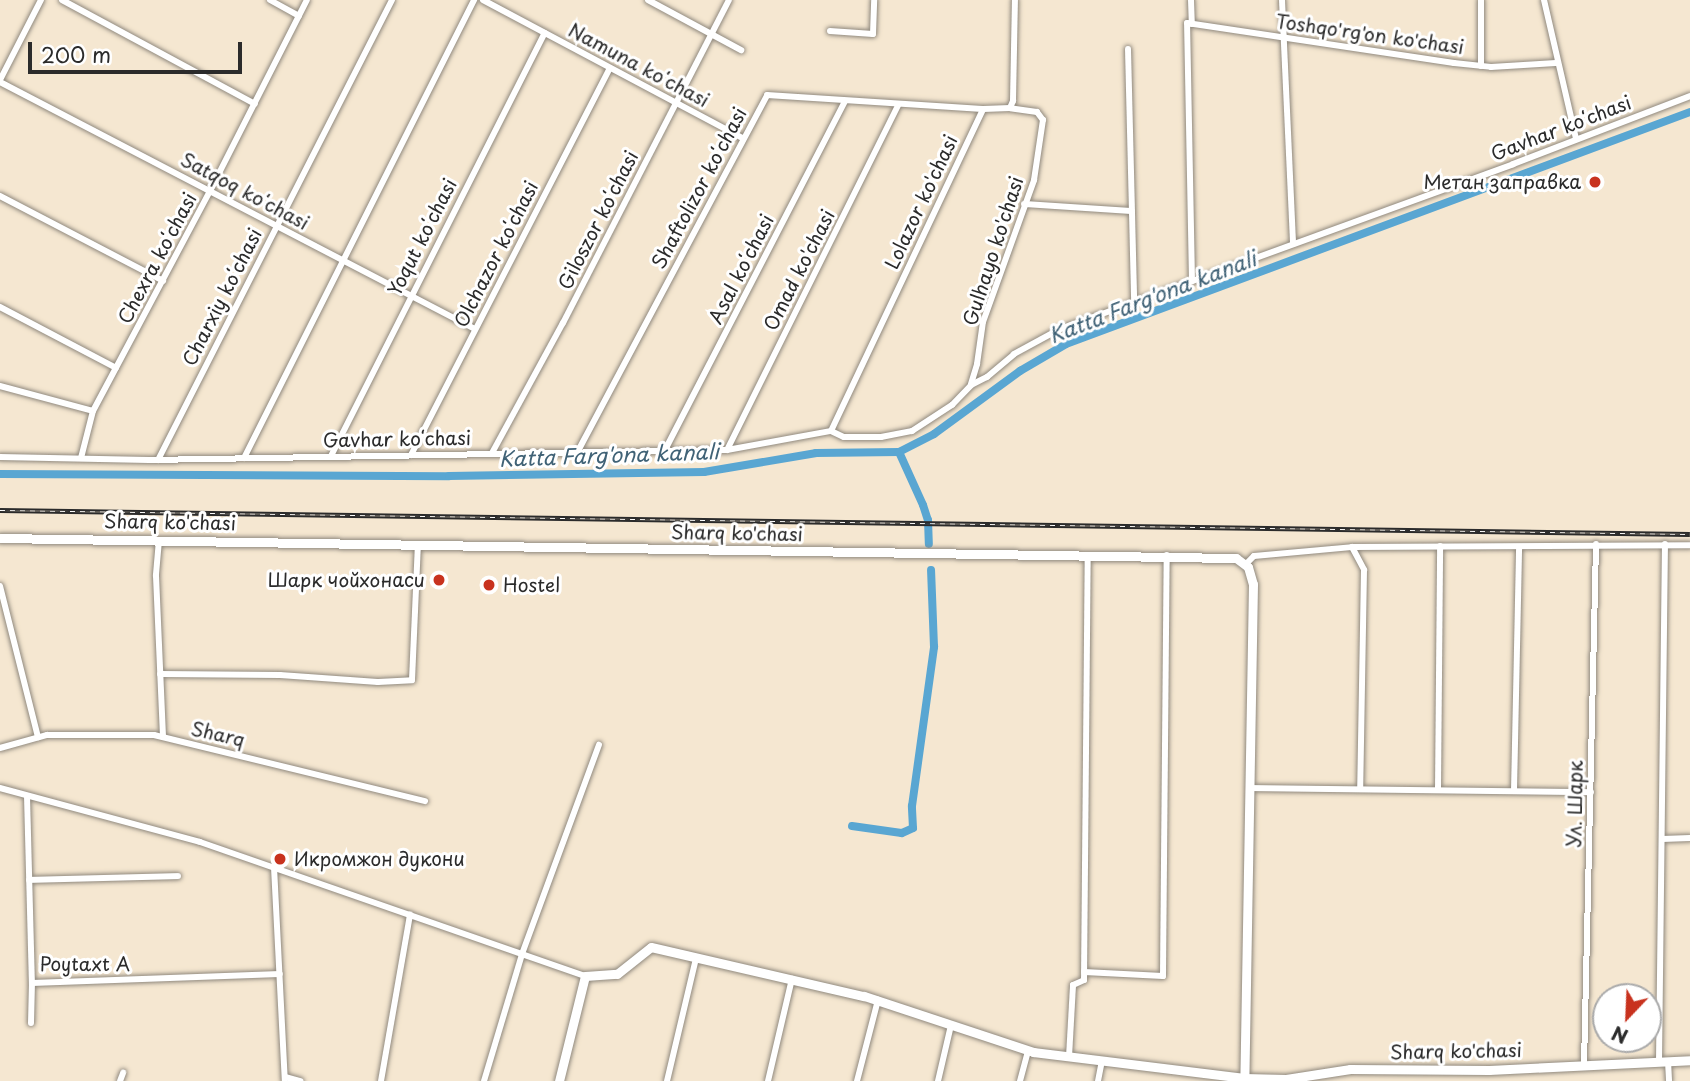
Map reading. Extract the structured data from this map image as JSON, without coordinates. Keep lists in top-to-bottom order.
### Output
{
  "streets": {
    "main road": ["Sharq ko'chasi"],
    "street": [
      "Toshqo'rg'on ko'chasi",
      "Namuna koʻchasi",
      "Gavhar koʻchasi",
      "Shaftolizor koʻchasi",
      "Satqoq koʻchasi",
      "Lolazor ko'chasi",
      "Giloszor koʻchasi",
      "Yoqut koʻchasi",
      "Gulhayo ko'chasi",
      "Olchazor koʻchasi",
      "Chexra koʻchasi",
      "Asal koʻchasi",
      "Omad ko'chasi",
      "Charxiy koʻchasi",
      "Sharq",
      "Ул. Шарк",
      "Poytaxt A"
    ]
  },
  "crossings": [
    ["Namuna koʻchasi", "Shaftolizor koʻchasi"],
    ["Namuna koʻchasi", "Giloszor koʻchasi"],
    ["Namuna koʻchasi", "Yoqut koʻchasi"],
    ["Namuna koʻchasi", "Olchazor koʻchasi"],
    ["Gavhar koʻchasi", "Shaftolizor koʻchasi"],
    ["Gavhar koʻchasi", "Lolazor ko'chasi"],
    ["Gavhar koʻchasi", "Giloszor koʻchasi"],
    ["Gavhar koʻchasi", "Yoqut koʻchasi"],
    ["Gavhar koʻchasi", "Gulhayo ko'chasi"],
    ["Gavhar koʻchasi", "Olchazor koʻchasi"],
    ["Gavhar koʻchasi", "Chexra koʻchasi"],
    ["Gavhar koʻchasi", "Asal koʻchasi"],
    ["Gavhar koʻchasi", "Omad ko'chasi"],
    ["Gavhar koʻchasi", "Charxiy koʻchasi"],
    ["Shaftolizor koʻchasi", "Lolazor ko'chasi"],
    ["Shaftolizor koʻchasi", "Asal koʻchasi"],
    ["Shaftolizor koʻchasi", "Omad ko'chasi"],
    ["Satqoq koʻchasi", "Yoqut koʻchasi"],
    ["Satqoq koʻchasi", "Olchazor koʻchasi"],
    ["Satqoq koʻchasi", "Chexra koʻchasi"],
    ["Satqoq koʻchasi", "Charxiy koʻchasi"],
    ["Sharq ko'chasi", "Ул. Шарк"]
  ],
  "water": ["Katta Farg'ona kanali"],
  "places": [
    "Метан заправка",
    "Шарк чойхонаси",
    "Hostel",
    "Икромжон дукони"
  ],
  "scale_bar": "200 m",
  "north": "bottom left"
}
